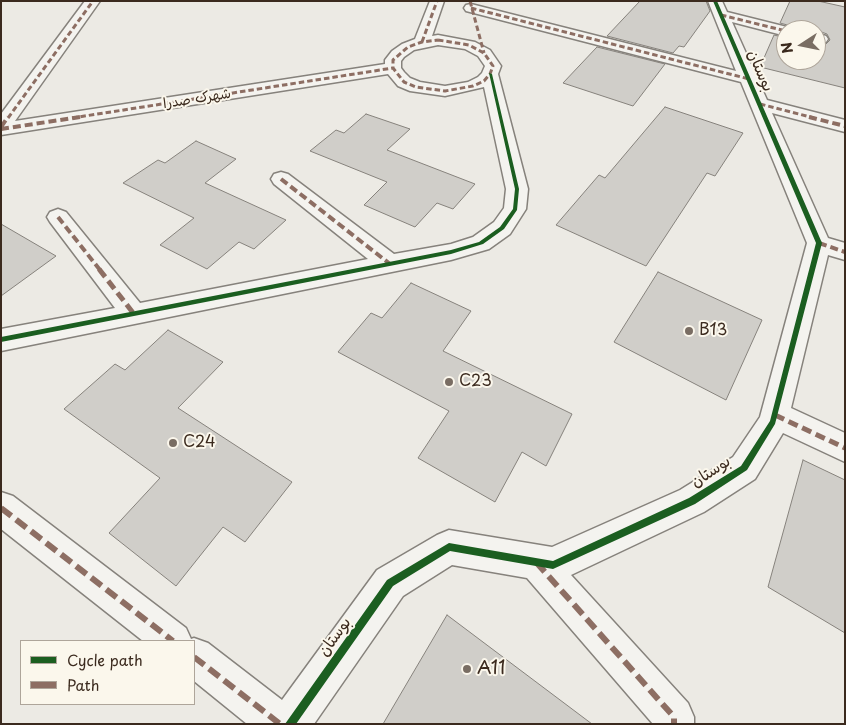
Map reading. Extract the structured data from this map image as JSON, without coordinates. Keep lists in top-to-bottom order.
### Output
{
  "streets": {
    "street": ["بوستان", "شهرک صدرا"]
  },
  "places": [
    "B13",
    "C23",
    "C24",
    "A11"
  ],
  "legend": ["Cycle path", "Path"],
  "north": "left"
}
